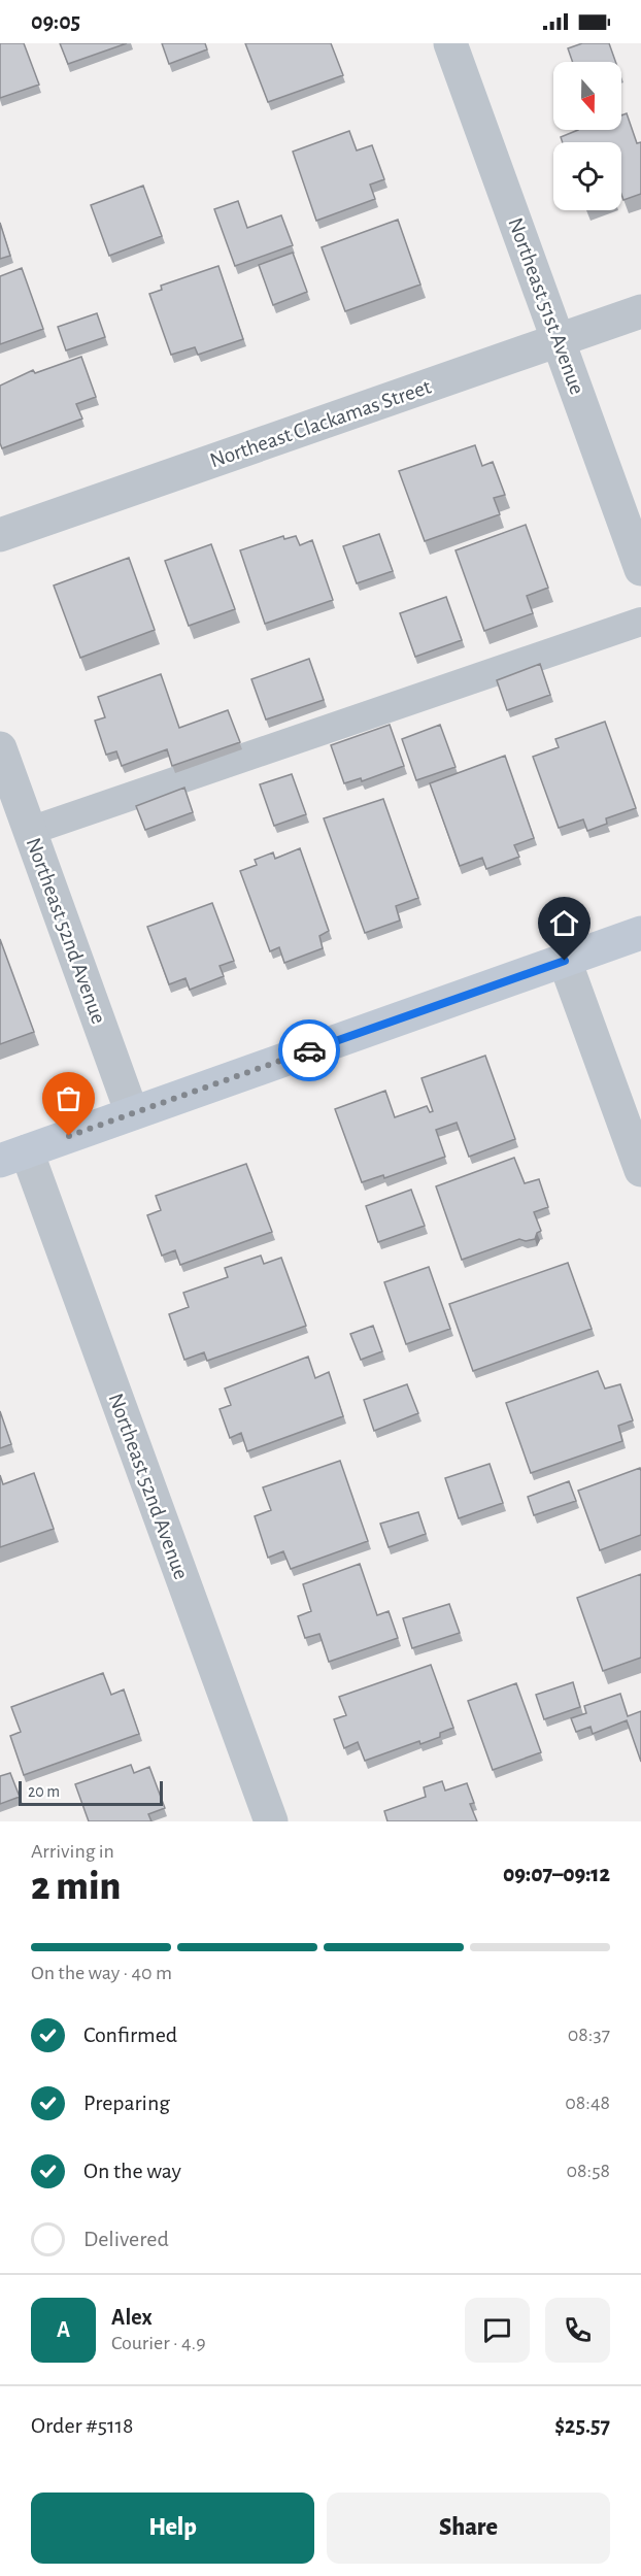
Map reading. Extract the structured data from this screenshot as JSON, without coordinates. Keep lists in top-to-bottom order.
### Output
{
  "streets": {
    "street": ["Northeast 51st Avenue", "Northeast Clackamas Street", "Northeast 52nd Avenue"]
  },
  "crossings": [
    ["Northeast 51st Avenue", "Northeast Clackamas Street"]
  ],
  "scale_bar": "20 m",
  "north": "bottom",
  "page": {
    "status": "09:05",
    "scale": "20 m",
    "heading": ["2 min", "Arriving in", "09:07–09:12"],
    "panel": [
      "Alex",
      "Courier · 4.9",
      "Order #5118",
      "$25.57"
    ],
    "bar": "On the way · 40 m",
    "list": [
      ["Confirmed", "08:37"],
      ["Preparing", "08:48"],
      ["On the way", "08:58"],
      "Delivered"
    ],
    "round": "A",
    "buttons": ["Help", "Share"]
  }
}
